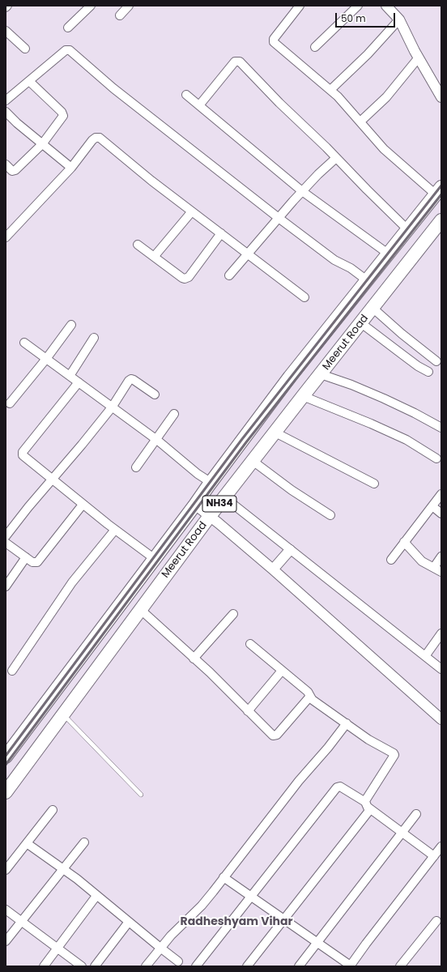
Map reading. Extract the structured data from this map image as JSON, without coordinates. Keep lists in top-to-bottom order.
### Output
{
  "streets": {
    "highway": ["Meerut Road", "NH34"]
  },
  "districts": ["Radheshyam Vihar"],
  "scale_bar": "50 m"
}
